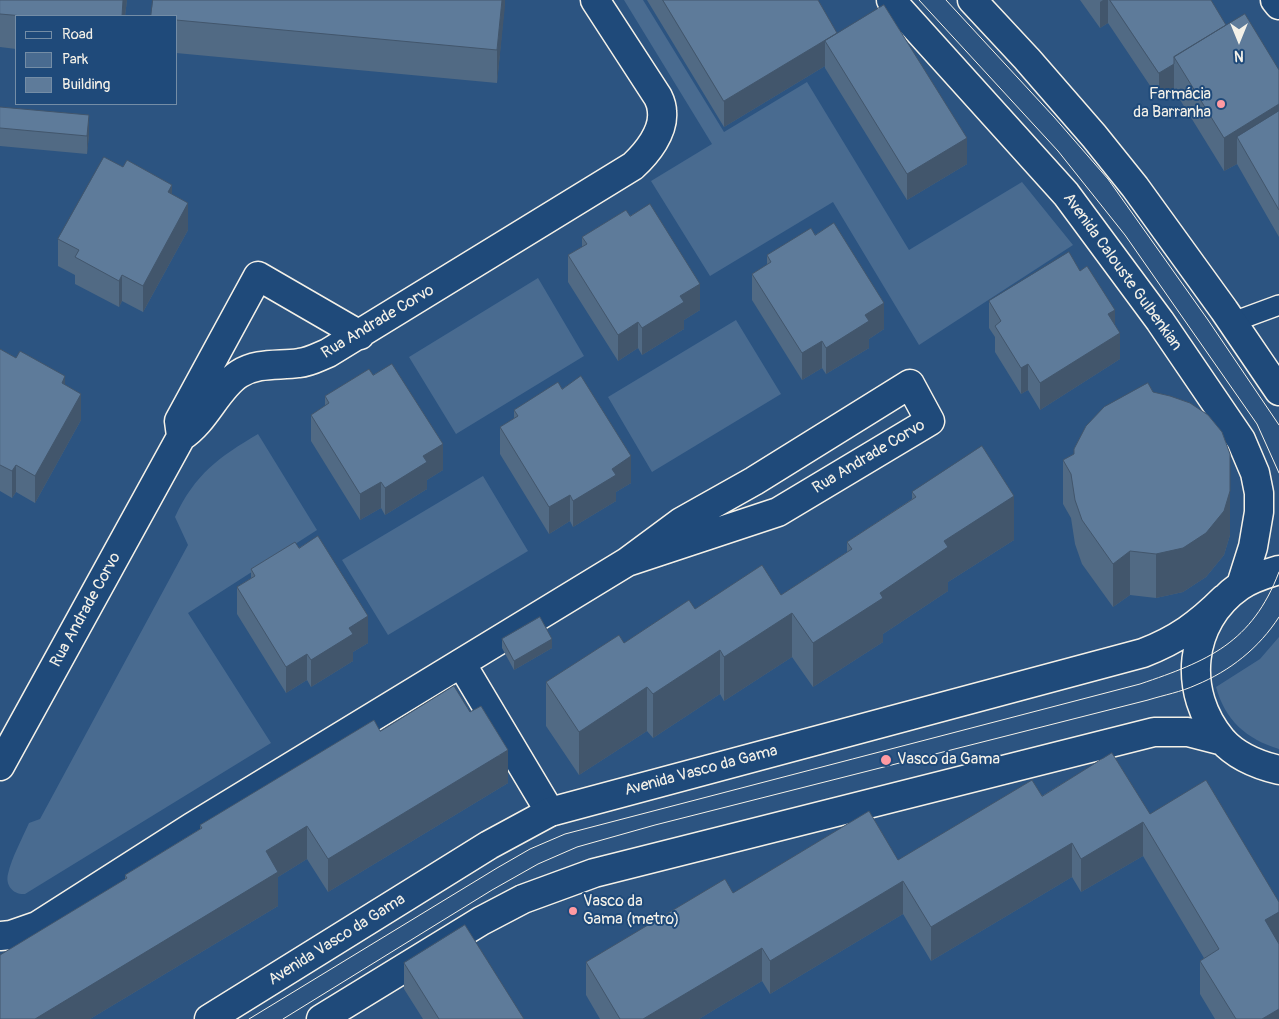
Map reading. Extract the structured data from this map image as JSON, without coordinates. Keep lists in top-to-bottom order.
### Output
{
  "streets": {
    "main road": ["Avenida Calouste Gulbenkian", "Rua Andrade Corvo", "Avenida Vasco da Gama"]
  },
  "crossings": [
    ["Avenida Calouste Gulbenkian", "Avenida Vasco da Gama"]
  ],
  "places": ["Farmácia da Barranha", "Vasco da Gama", "Vasco da Gama (metro)"],
  "legend": ["Road", "Park", "Building"],
  "north": "bottom"
}
